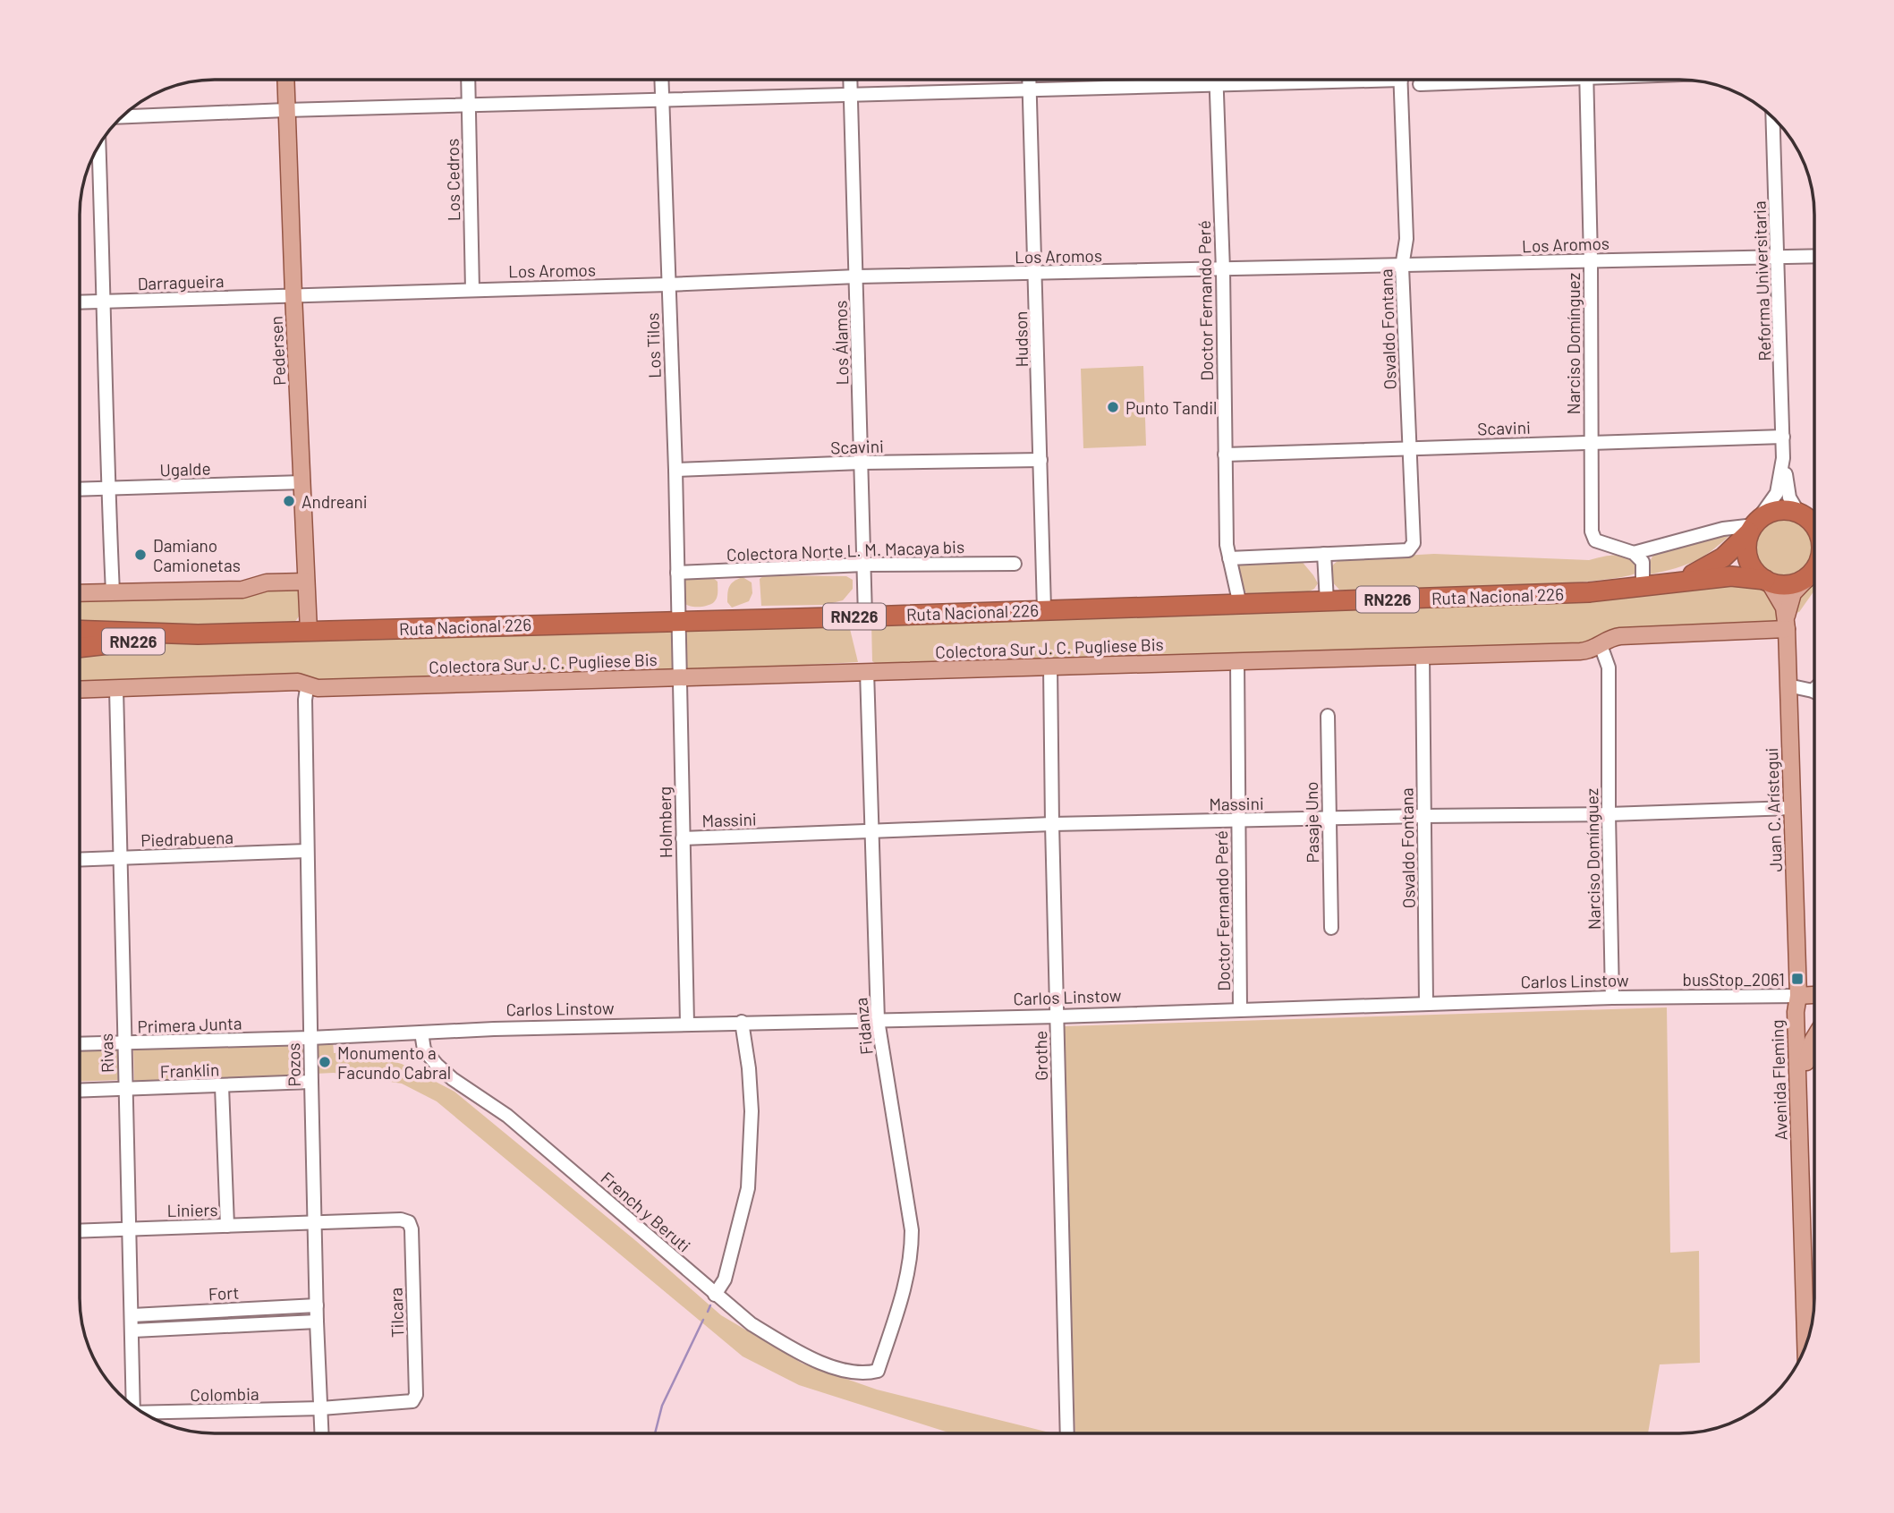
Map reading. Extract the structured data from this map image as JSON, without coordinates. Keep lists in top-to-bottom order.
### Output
{
  "streets": {
    "highway": ["Ruta Nacional 226", "RN226"],
    "main road": [
      "Pedersen",
      "Colectora Sur J. C. Pugliese Bis",
      "Juan C. Arístegui",
      "Carlos Linstow",
      "Avenida Fleming"
    ],
    "street": [
      "Los Cedros",
      "Los Aromos",
      "Reforma Universitaria",
      "Darragueira",
      "Doctor Fernando Peré",
      "Osvaldo Fontana",
      "Hudson",
      "Los Álamos",
      "Narciso Domínguez",
      "Los Tilos",
      "Scavini",
      "Ugalde",
      "Colectora Norte L. M. Macaya bis",
      "Massini",
      "Holmberg",
      "Pasaje Uno",
      "Piedrabuena",
      "Primera Junta",
      "Fidanza",
      "Rivas",
      "Grothe",
      "Pozos",
      "Franklin",
      "Liniers",
      "French y Beruti",
      "Fort",
      "Tilcara",
      "Colombia"
    ]
  },
  "crossings": [
    ["Los Cedros", "Los Aromos"],
    ["Los Aromos", "Reforma Universitaria"],
    ["Los Aromos", "Darragueira"],
    ["Los Aromos", "Doctor Fernando Peré"],
    ["Los Aromos", "Osvaldo Fontana"],
    ["Los Aromos", "Hudson"],
    ["Los Aromos", "Los Álamos"],
    ["Los Aromos", "Narciso Domínguez"],
    ["Los Aromos", "Los Tilos"],
    ["Los Aromos", "Pedersen"],
    ["Reforma Universitaria", "Scavini"],
    ["Reforma Universitaria", "Ruta Nacional 226"],
    ["Darragueira", "Pedersen"],
    ["Doctor Fernando Peré", "Scavini"],
    ["Doctor Fernando Peré", "Ruta Nacional 226"],
    ["Doctor Fernando Peré", "Colectora Sur J. C. Pugliese Bis"],
    ["Doctor Fernando Peré", "Massini"],
    ["Doctor Fernando Peré", "Carlos Linstow"],
    ["Osvaldo Fontana", "Scavini"],
    ["Osvaldo Fontana", "Colectora Sur J. C. Pugliese Bis"],
    ["Osvaldo Fontana", "Massini"],
    ["Osvaldo Fontana", "Carlos Linstow"],
    ["Hudson", "Scavini"],
    ["Hudson", "Ruta Nacional 226"],
    ["Los Álamos", "Scavini"],
    ["Los Álamos", "Colectora Norte L. M. Macaya bis"],
    ["Los Álamos", "Ruta Nacional 226"],
    ["Narciso Domínguez", "Scavini"],
    ["Narciso Domínguez", "Colectora Sur J. C. Pugliese Bis"],
    ["Narciso Domínguez", "Massini"],
    ["Narciso Domínguez", "Carlos Linstow"],
    ["Los Tilos", "Scavini"],
    ["Los Tilos", "Colectora Norte L. M. Macaya bis"],
    ["Los Tilos", "Ruta Nacional 226"],
    ["Los Tilos", "Holmberg"],
    ["Pedersen", "Ugalde"],
    ["Pedersen", "Ruta Nacional 226"],
    ["Ruta Nacional 226", "Juan C. Arístegui"],
    ["Ruta Nacional 226", "Holmberg"],
    ["Colectora Sur J. C. Pugliese Bis", "Juan C. Arístegui"],
    ["Colectora Sur J. C. Pugliese Bis", "Holmberg"],
    ["Colectora Sur J. C. Pugliese Bis", "Fidanza"],
    ["Colectora Sur J. C. Pugliese Bis", "Rivas"],
    ["Colectora Sur J. C. Pugliese Bis", "Grothe"],
    ["Colectora Sur J. C. Pugliese Bis", "Pozos"],
    ["Massini", "Juan C. Arístegui"],
    ["Massini", "Holmberg"],
    ["Massini", "Pasaje Uno"],
    ["Massini", "Fidanza"],
    ["Massini", "Grothe"],
    ["Juan C. Arístegui", "Carlos Linstow"],
    ["Juan C. Arístegui", "Avenida Fleming"],
    ["Holmberg", "Carlos Linstow"],
    ["Piedrabuena", "Rivas"],
    ["Piedrabuena", "Pozos"],
    ["Carlos Linstow", "Primera Junta"],
    ["Carlos Linstow", "Fidanza"],
    ["Carlos Linstow", "Grothe"],
    ["Carlos Linstow", "Pozos"],
    ["Carlos Linstow", "Avenida Fleming"],
    ["Carlos Linstow", "French y Beruti"],
    ["Primera Junta", "Rivas"],
    ["Primera Junta", "Pozos"],
    ["Fidanza", "French y Beruti"],
    ["Rivas", "Franklin"],
    ["Rivas", "Liniers"],
    ["Rivas", "Fort"],
    ["Pozos", "Franklin"],
    ["Pozos", "Liniers"],
    ["Pozos", "Fort"],
    ["Pozos", "Colombia"],
    ["Liniers", "Tilcara"],
    ["Tilcara", "Colombia"]
  ],
  "places": {
    "other": [
      "Punto Tandil",
      "Andreani",
      "Damiano Camionetas",
      "Monumento a Facundo Cabral"
    ],
    "transit": ["busStop_2061"]
  }
}
